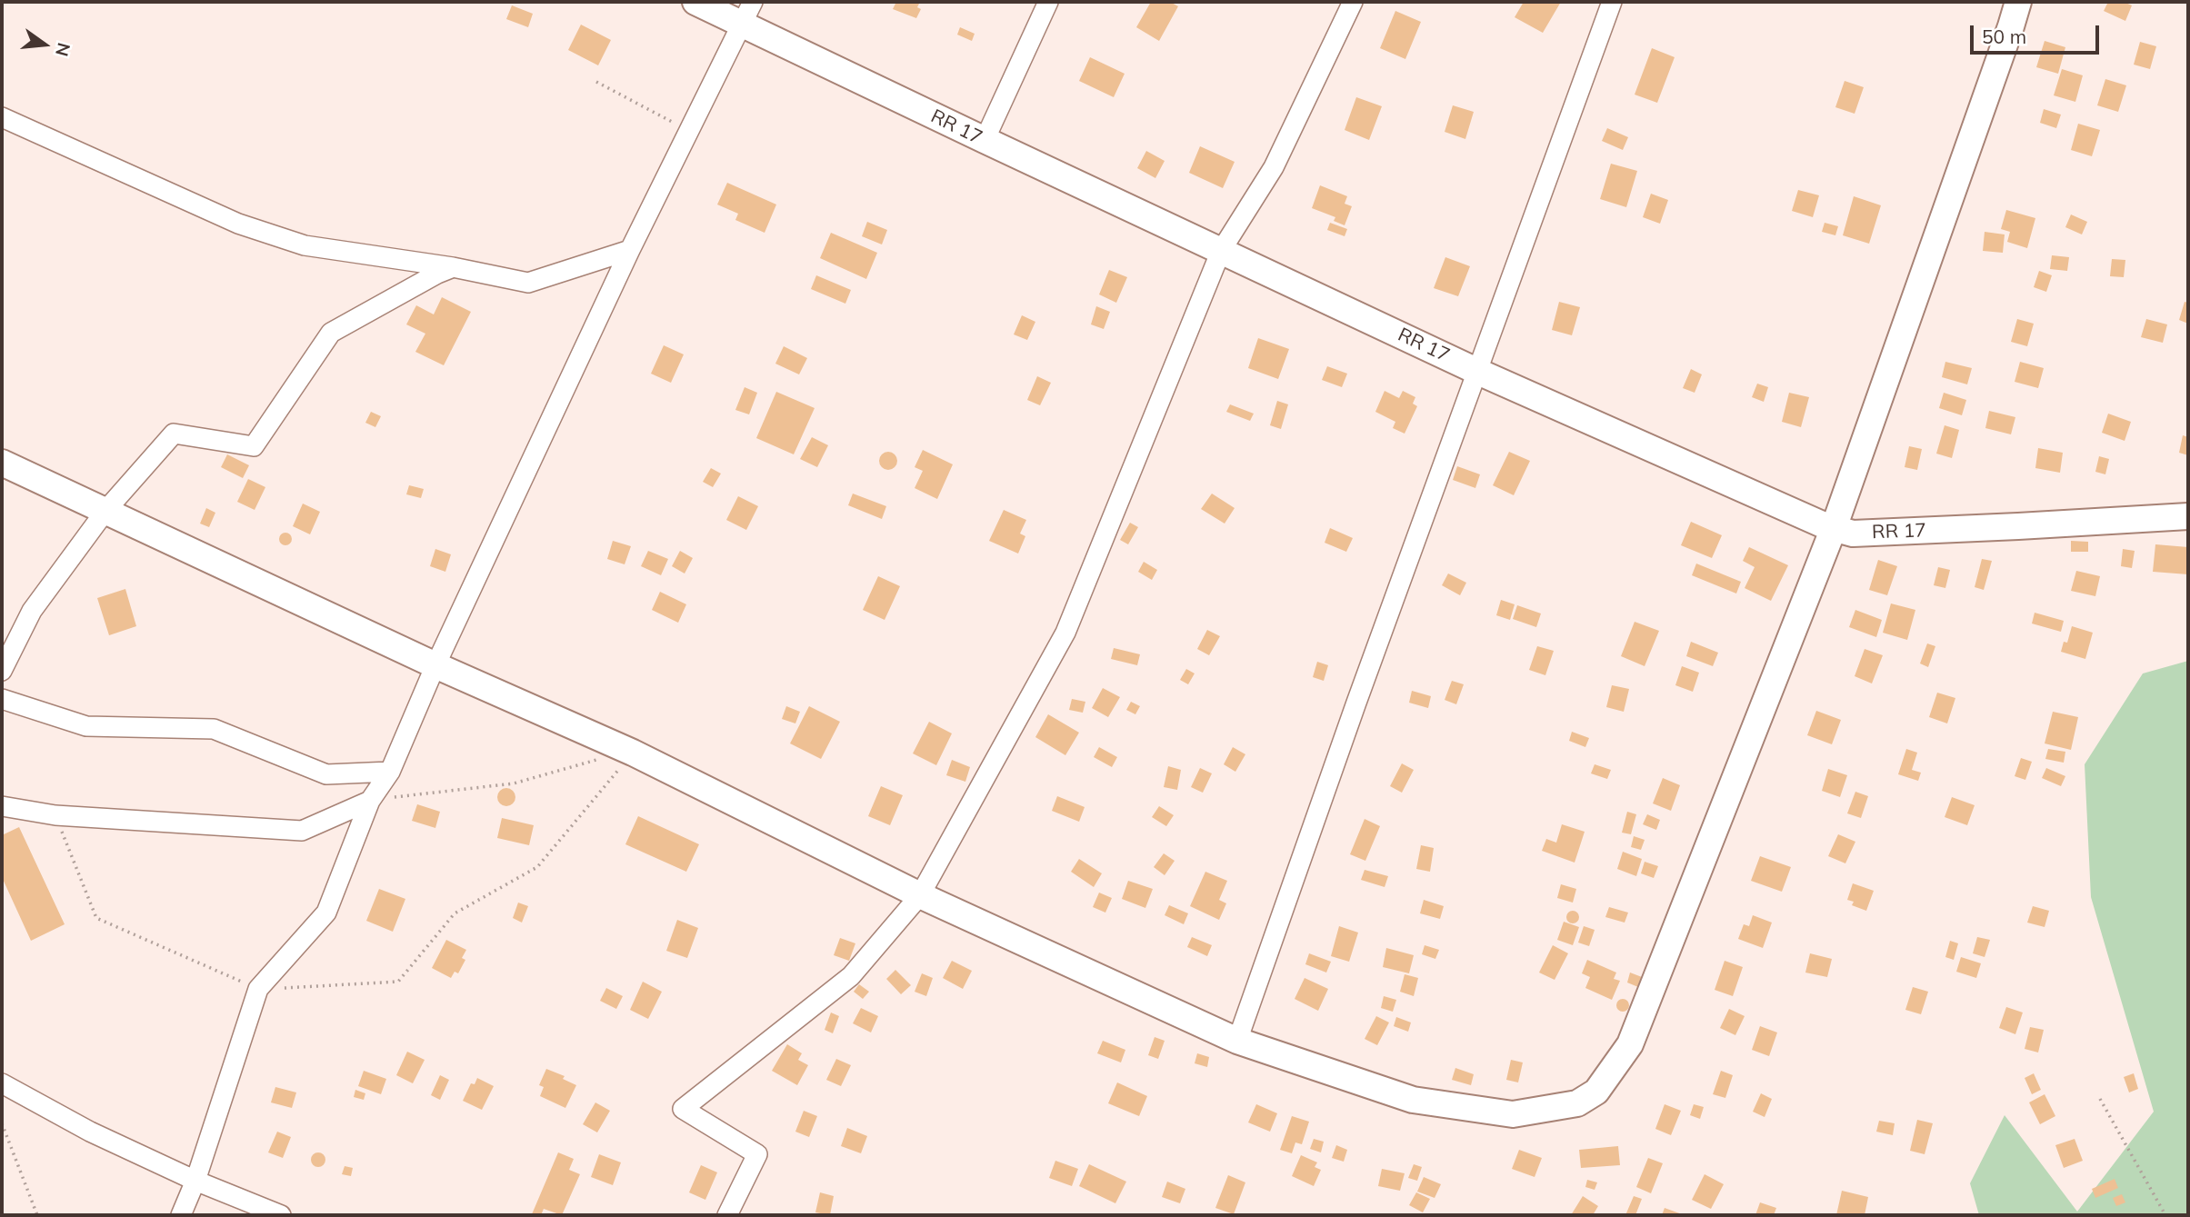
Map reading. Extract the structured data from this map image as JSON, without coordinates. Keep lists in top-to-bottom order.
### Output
{
  "streets": {
    "street": ["RR 17"]
  },
  "scale_bar": "50 m",
  "north": "right"
}
